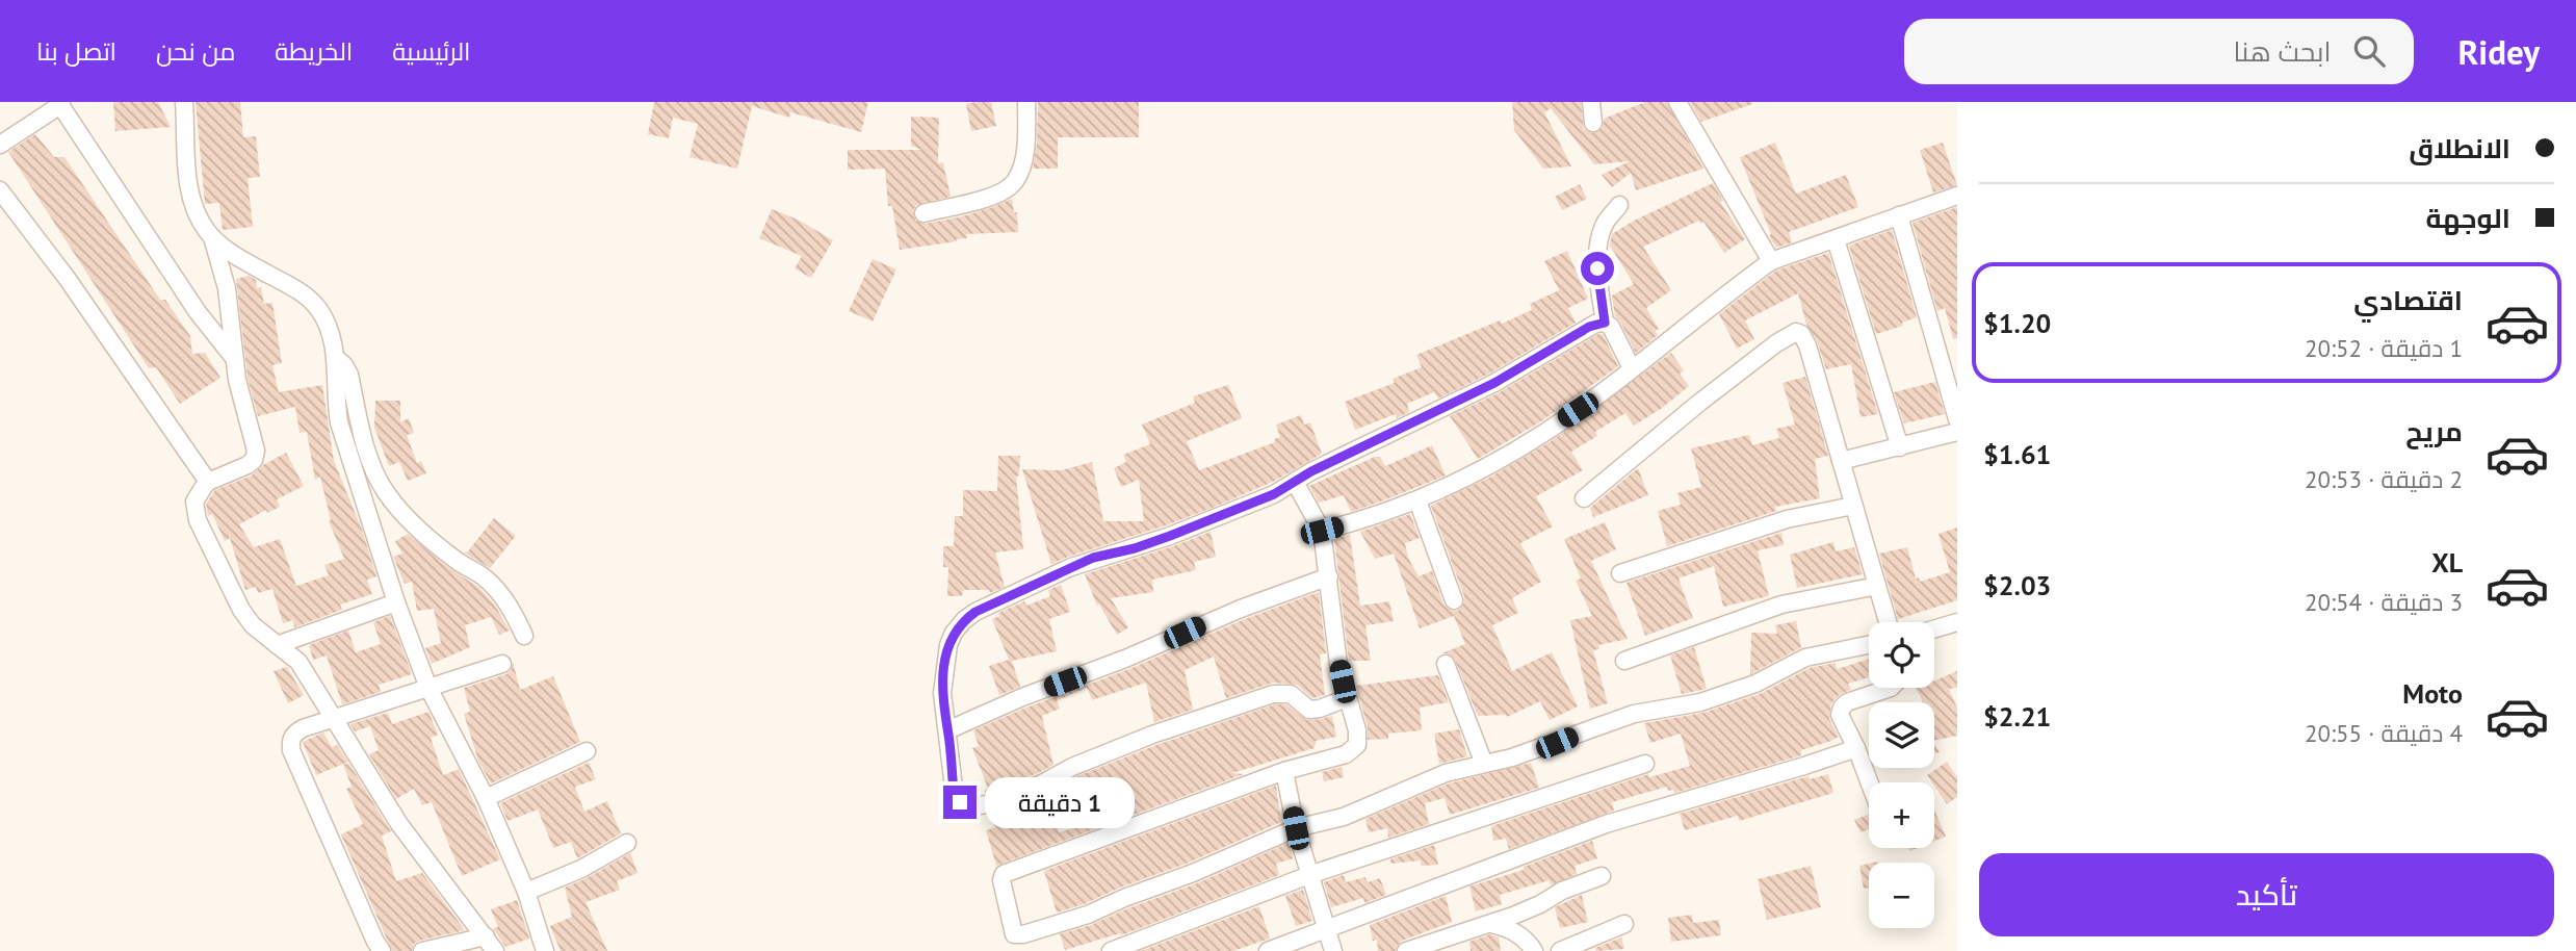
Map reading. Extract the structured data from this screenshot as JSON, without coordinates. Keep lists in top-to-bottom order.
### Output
{
  "page": {
    "header": "Ridey",
    "search": "ابحث هنا",
    "nav": [
      "الرئيسية",
      "الخريطة",
      "من نحن",
      "اتصل بنا"
    ],
    "banner": ["الانطلاق", "الوجهة"],
    "list": [
      {
        "name": "اقتصادي",
        "note": "1 دقيقة · 20:52",
        "value": "$1.20"
      },
      {
        "name": "مريح",
        "note": "2 دقيقة · 20:53",
        "value": "$1.61"
      },
      {
        "name": "XL",
        "note": "3 دقيقة · 20:54",
        "value": "$2.03"
      },
      {
        "name": "Moto",
        "note": "4 دقيقة · 20:55",
        "value": "$2.21"
      }
    ],
    "map_buttons": ["+", "−"],
    "bubble": "1 دقيقة",
    "buttons": "تأكيد"
  }
}
